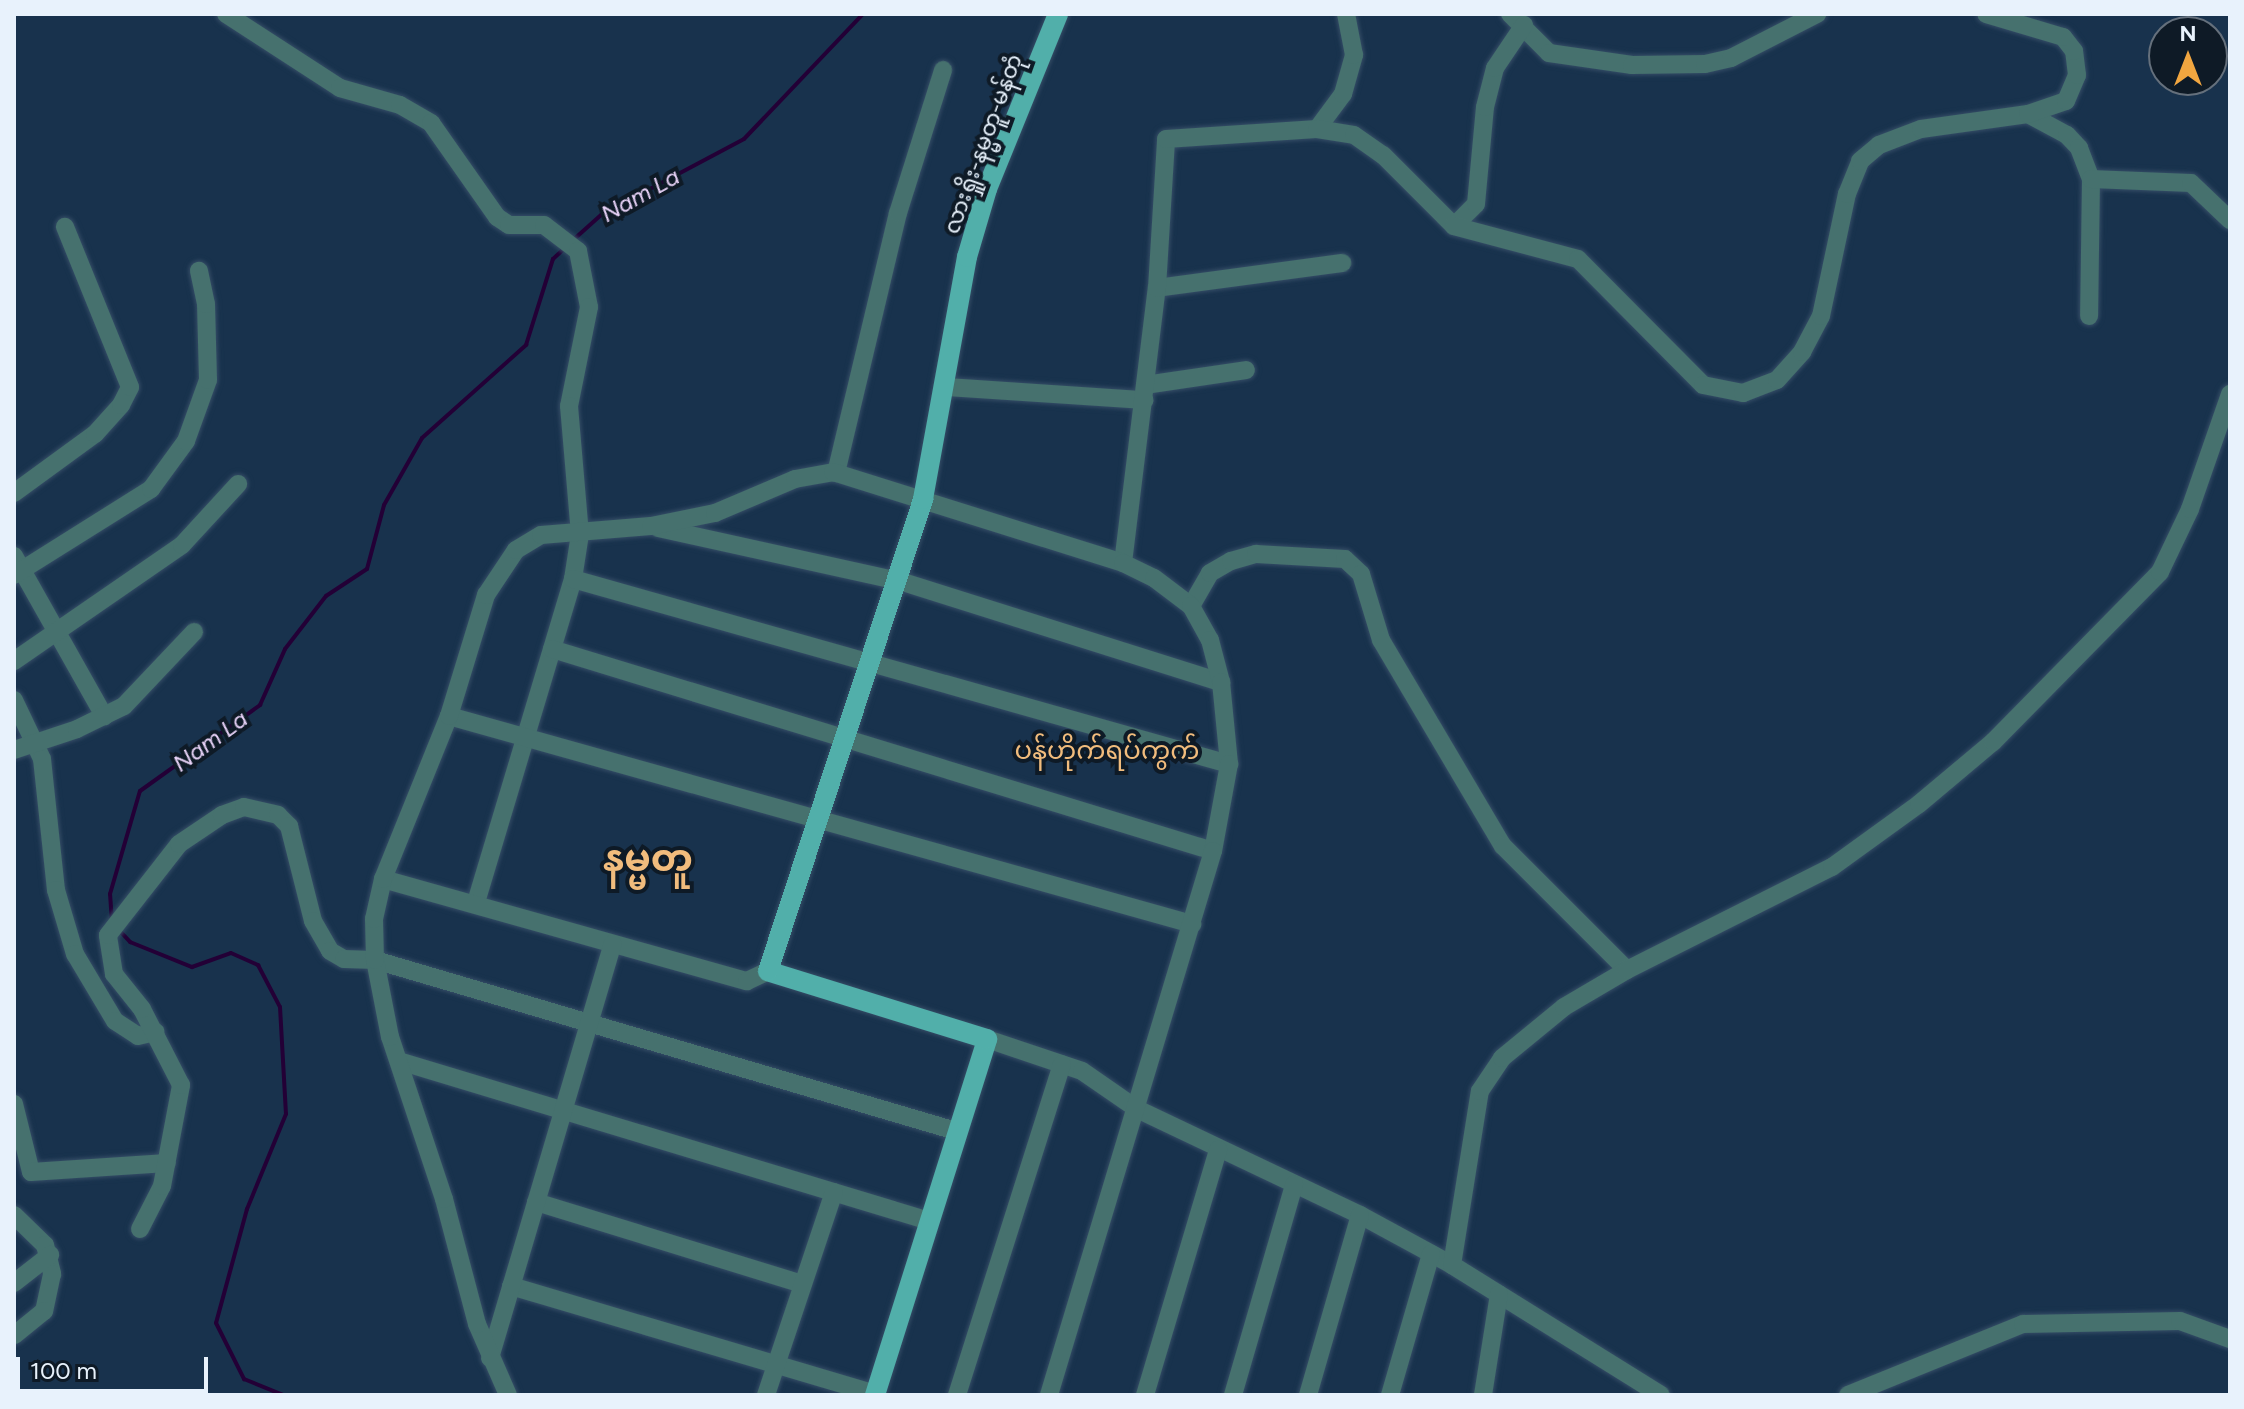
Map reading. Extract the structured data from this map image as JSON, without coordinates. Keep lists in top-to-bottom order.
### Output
{
  "streets": {
    "main road": ["လားရှိုး-နမ္မတူ-မန်တုံ"]
  },
  "districts": ["ပန်ဟိုက်ရပ်ကွက်", "နမ္မတူ"],
  "water": ["Nam La"],
  "scale_bar": "100 m",
  "north": "top"
}
